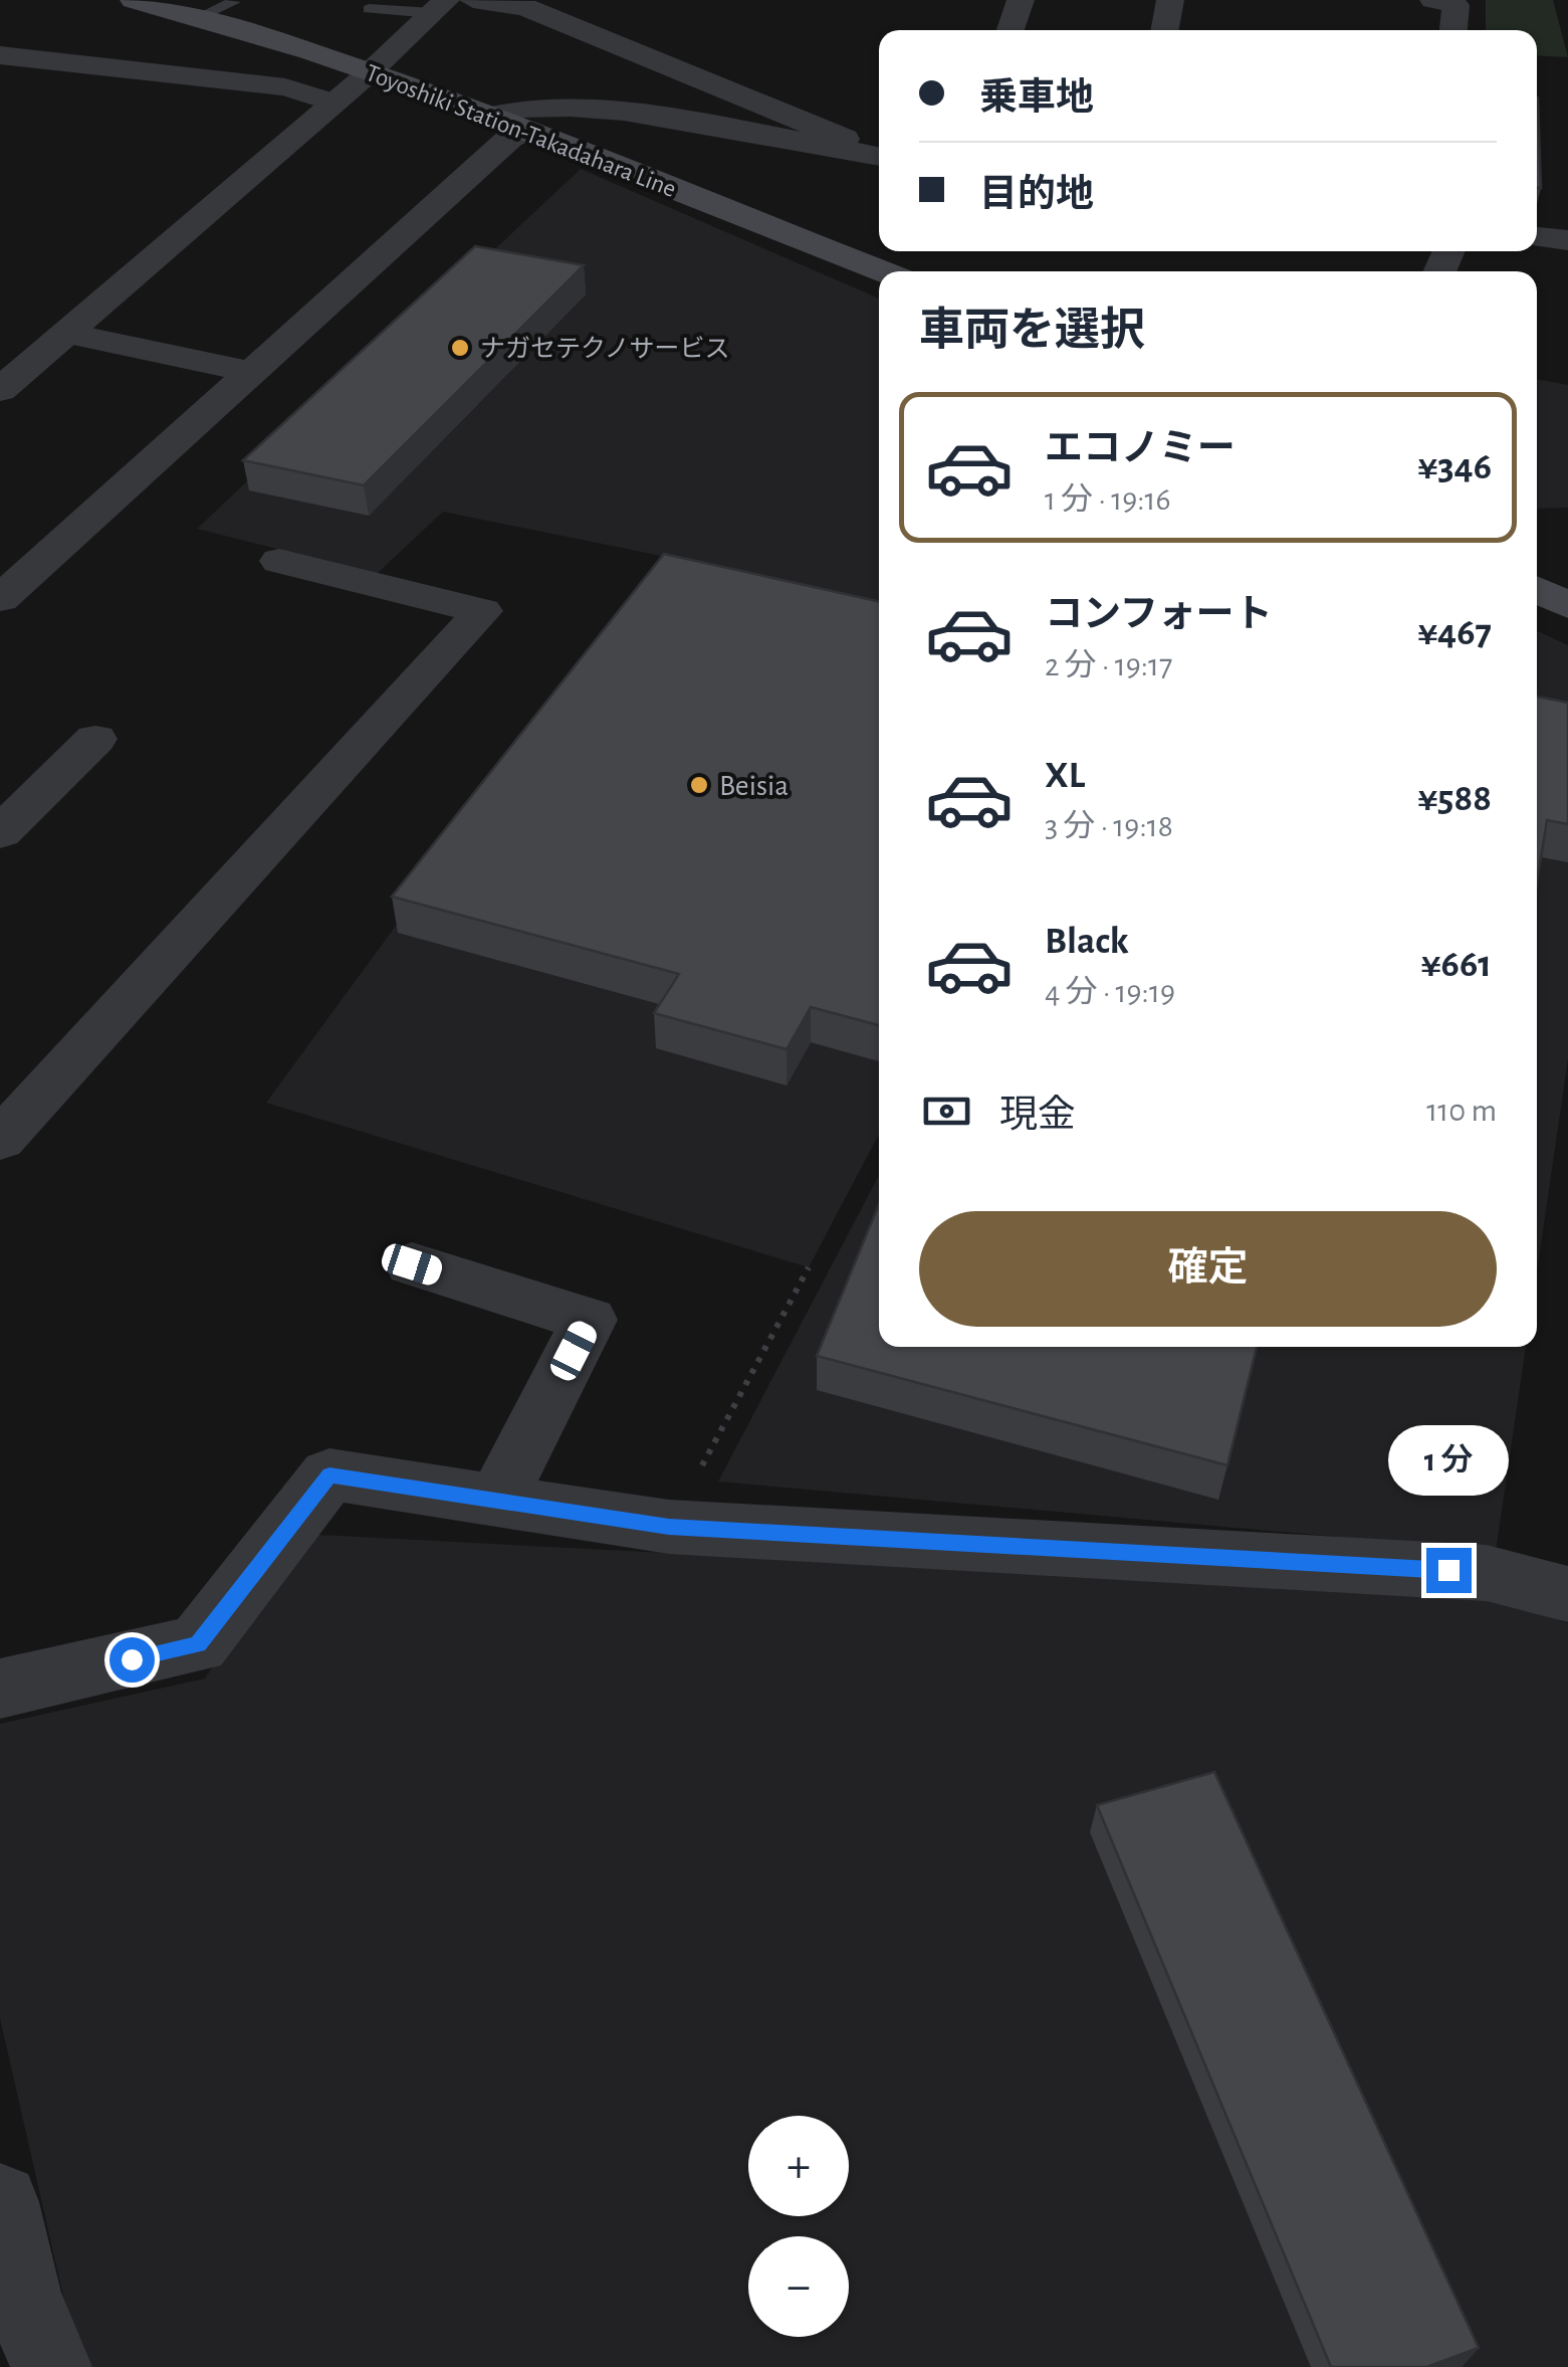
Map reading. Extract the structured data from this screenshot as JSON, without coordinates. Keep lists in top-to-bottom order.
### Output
{
  "streets": {
    "main road": ["Toyoshiki Station-Takadahara Line"]
  },
  "places": ["ナガセテクノサービス", "Beisia"],
  "page": {
    "banner": ["乗車地", "目的地"],
    "heading": "車両を選択",
    "list": [
      {
        "name": "エコノミー",
        "note": "1 分 · 19:16",
        "value": "¥346"
      },
      {
        "name": "コンフォート",
        "note": "2 分 · 19:17",
        "value": "¥467"
      },
      {
        "name": "XL",
        "note": "3 分 · 19:18",
        "value": "¥588"
      },
      {
        "name": "Black",
        "note": "4 分 · 19:19",
        "value": "¥661"
      }
    ],
    "pay": ["現金", "110 m"],
    "buttons": "確定",
    "bubble": "1 分",
    "map_buttons": ["+", "−"]
  }
}
